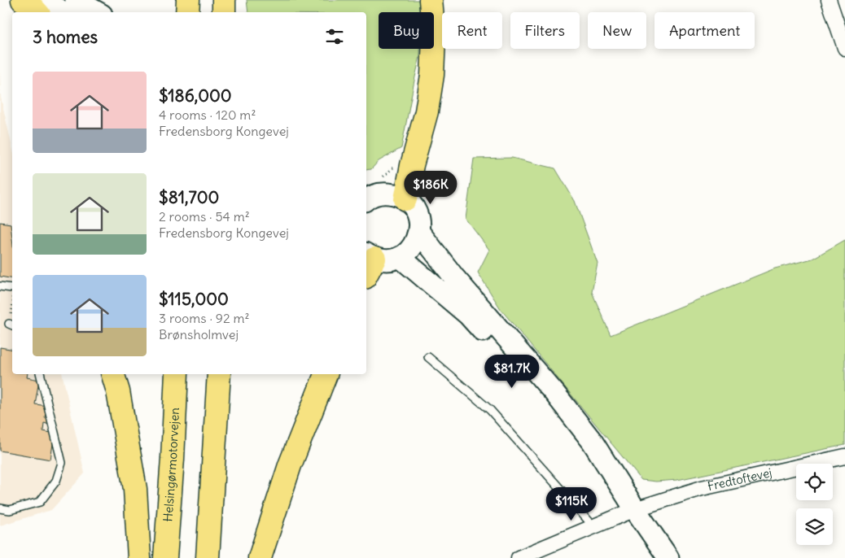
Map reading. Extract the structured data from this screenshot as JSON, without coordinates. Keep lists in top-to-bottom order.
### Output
{
  "streets": {
    "highway": ["Helsingørmotorvejen"],
    "street": ["Fredtoftevej"]
  },
  "page": {
    "chip": [
      "Buy",
      "Rent",
      "Filters",
      "New",
      "Apartment"
    ],
    "heading": "3 homes",
    "list": [
      {
        "name": "$186,000",
        "note": "4 rooms · 120 m² · Fredensborg Kongevej"
      },
      {
        "name": "$81,700",
        "note": "2 rooms · 54 m² · Fredensborg Kongevej"
      },
      {
        "name": "$115,000",
        "note": "3 rooms · 92 m² · Brønsholmvej"
      }
    ],
    "price": ["$186K", "$81.7K", "$115K"]
  }
}
